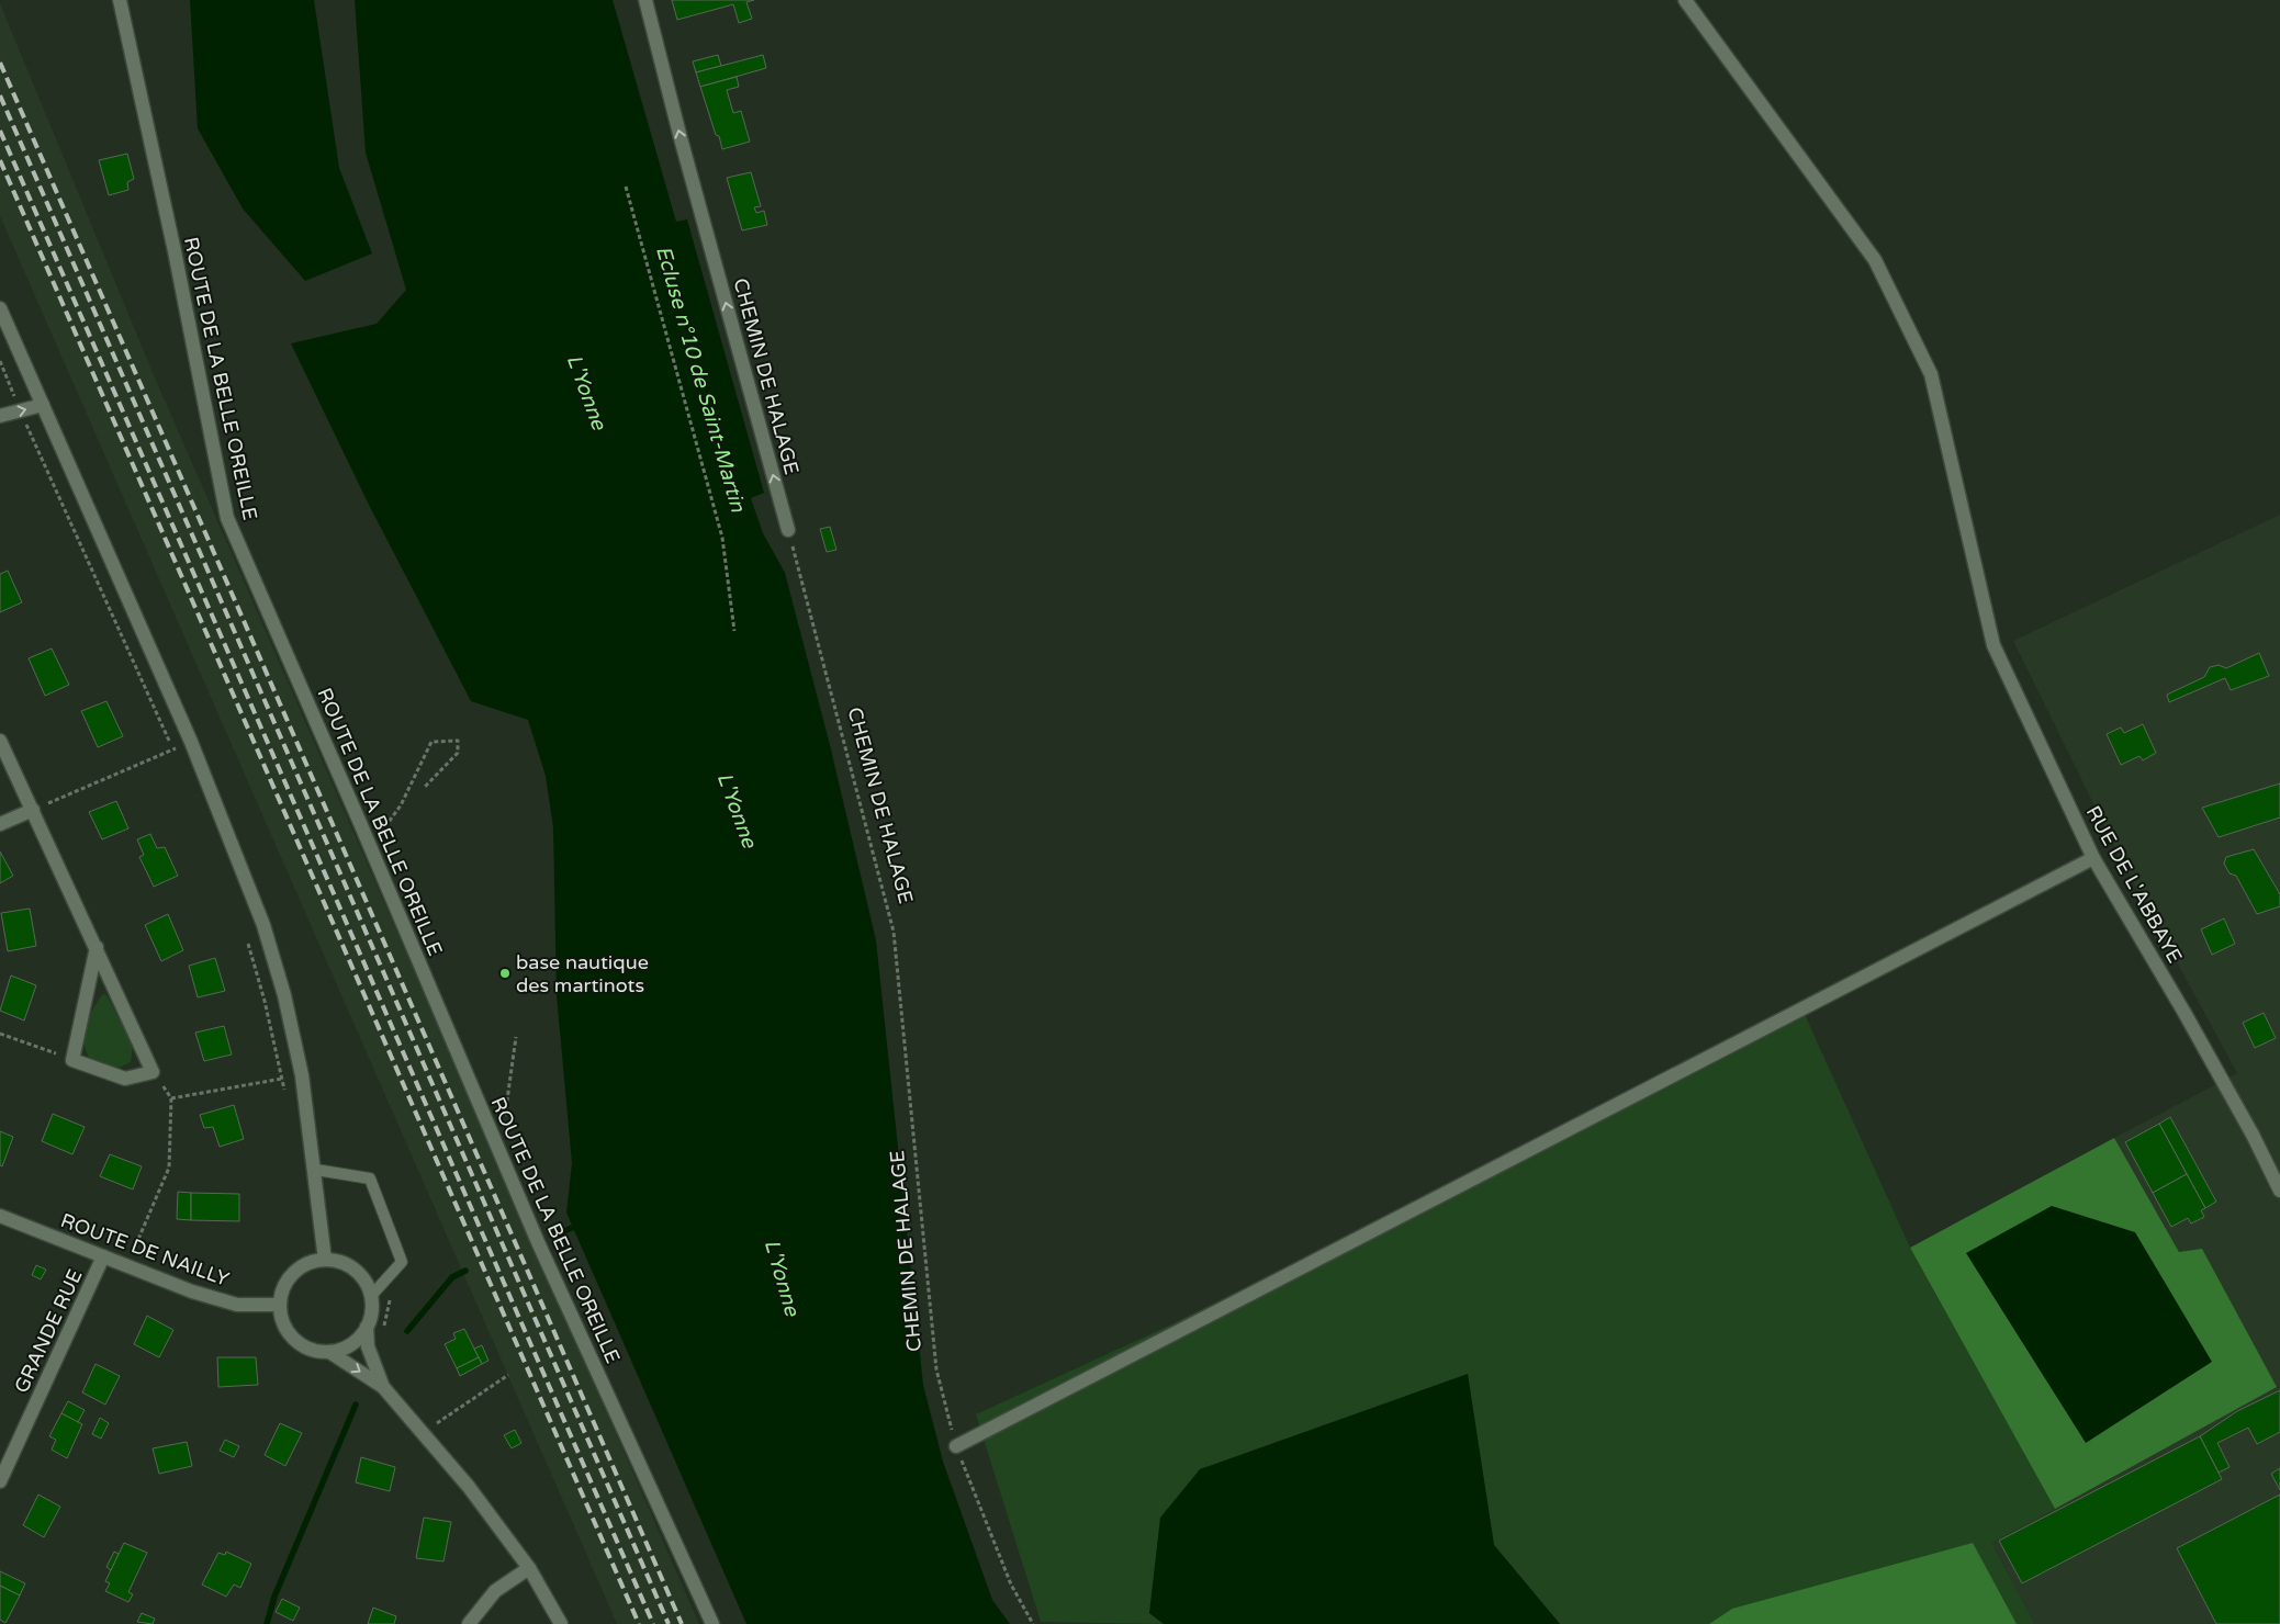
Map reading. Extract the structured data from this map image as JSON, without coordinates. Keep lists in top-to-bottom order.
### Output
{
  "streets": {
    "street": [
      "CHEMIN DE HALAGE",
      "ROUTE DE LA BELLE OREILLE",
      "RUE DE L'ABBAYE",
      "ROUTE DE NAILLY",
      "GRANDE RUE"
    ]
  },
  "crossings": [
    ["ROUTE DE NAILLY", "GRANDE RUE"]
  ],
  "water": ["Ecluse n°10 de Saint-Martin", "L'Yonne"],
  "places": ["base nautique des martinots"]
}
